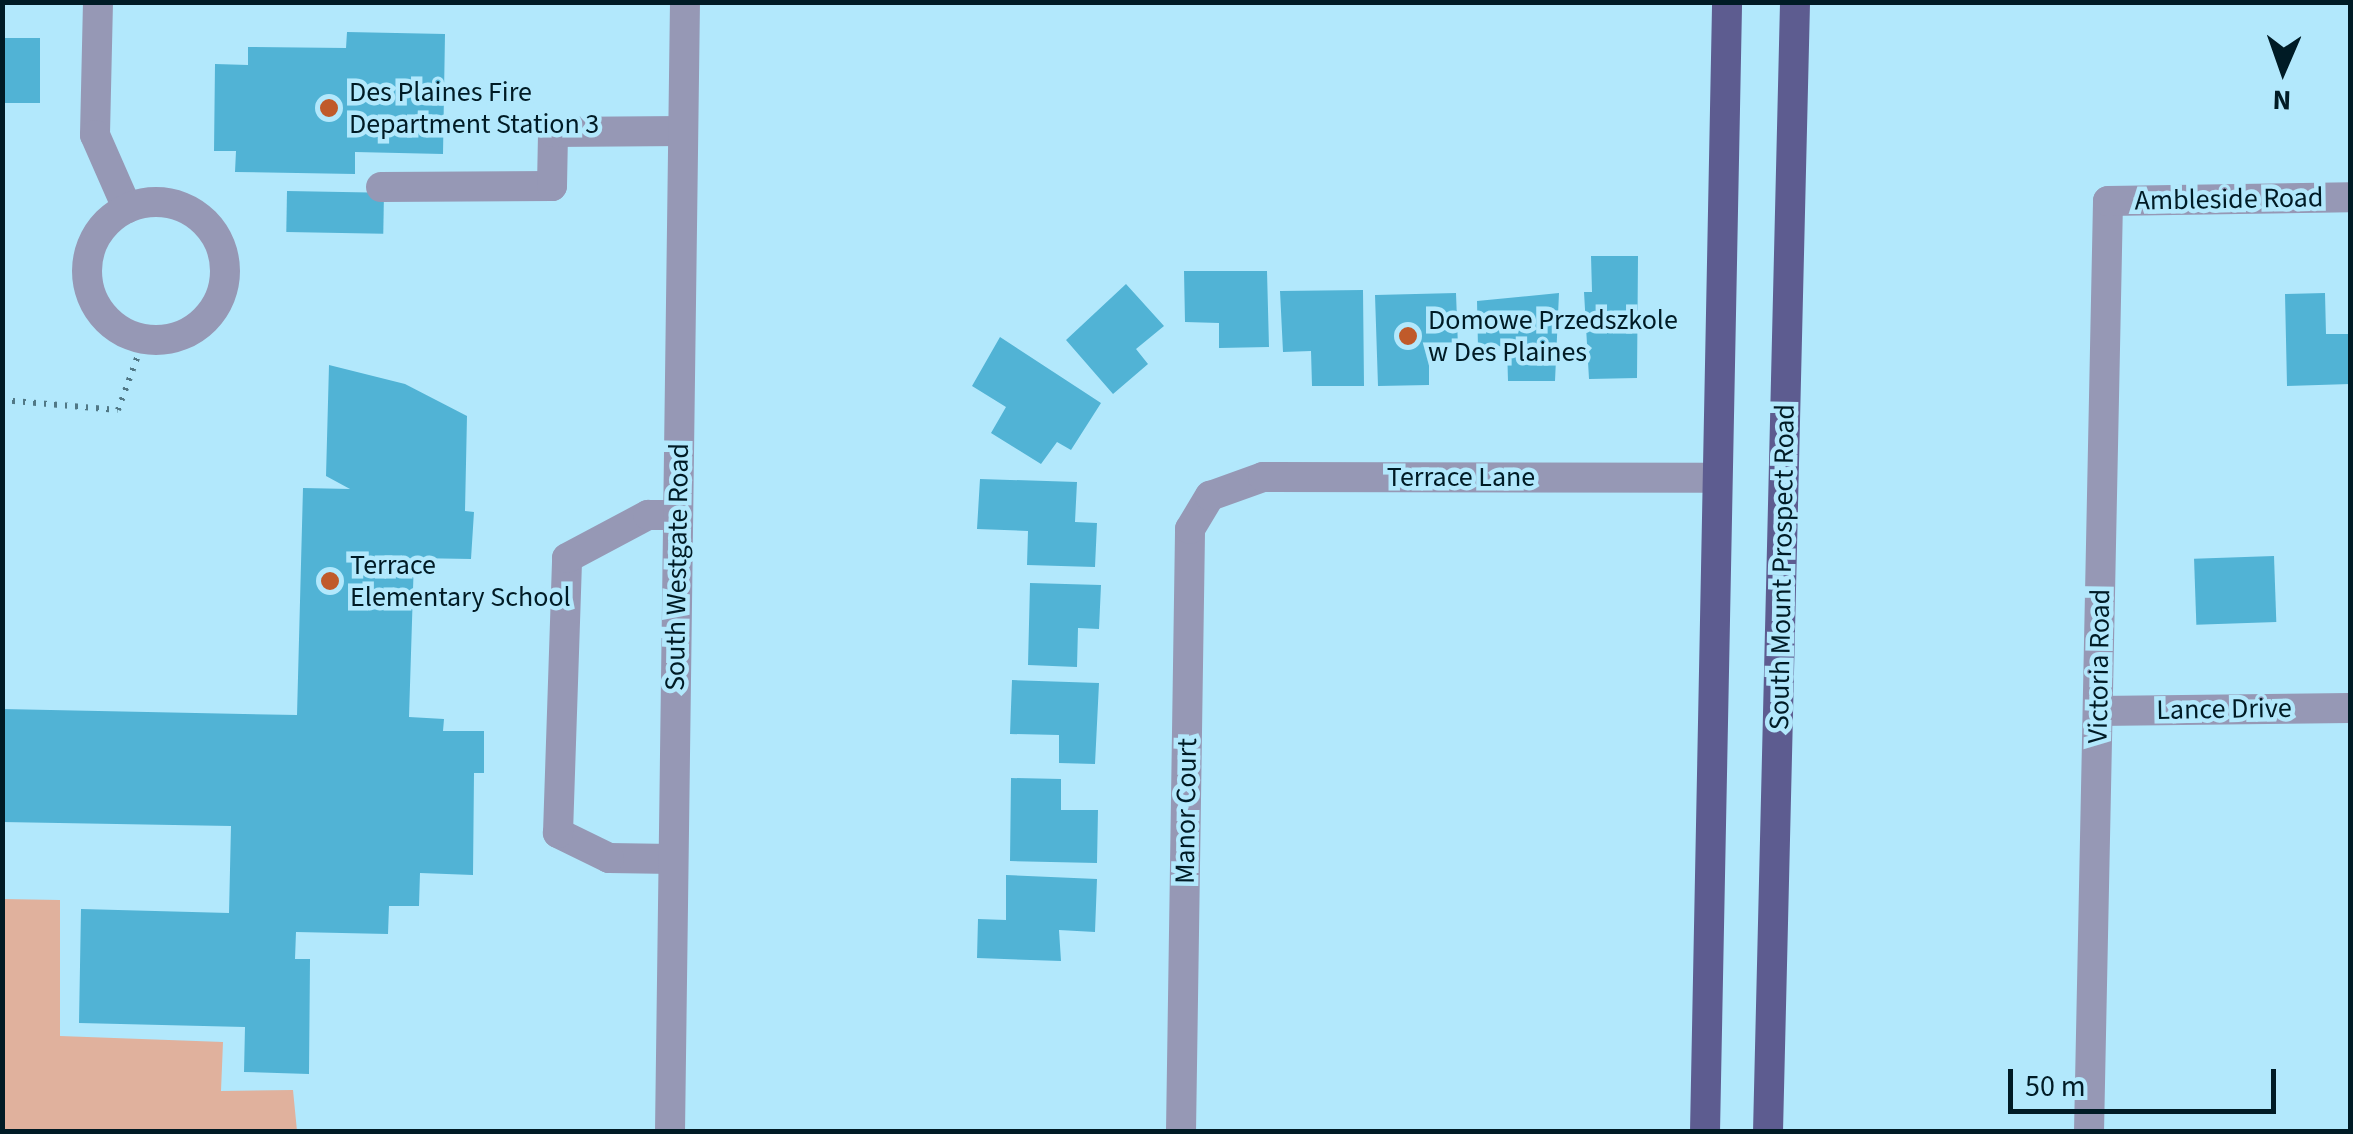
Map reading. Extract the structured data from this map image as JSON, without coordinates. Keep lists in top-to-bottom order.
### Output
{
  "streets": {
    "main road": ["South Mount Prospect Road"],
    "street": [
      "Ambleside Road",
      "Terrace Lane",
      "South Westgate Road",
      "Victoria Road",
      "Lance Drive",
      "Manor Court"
    ]
  },
  "crossings": [
    ["Ambleside Road", "Victoria Road"],
    ["Terrace Lane", "Manor Court"],
    ["Victoria Road", "Lance Drive"]
  ],
  "places": ["Des Plaines Fire Department Station 3", "Domowe Przedszkole w Des Plaines", "Terrace Elementary School"],
  "scale_bar": "50 m",
  "north": "bottom"
}
